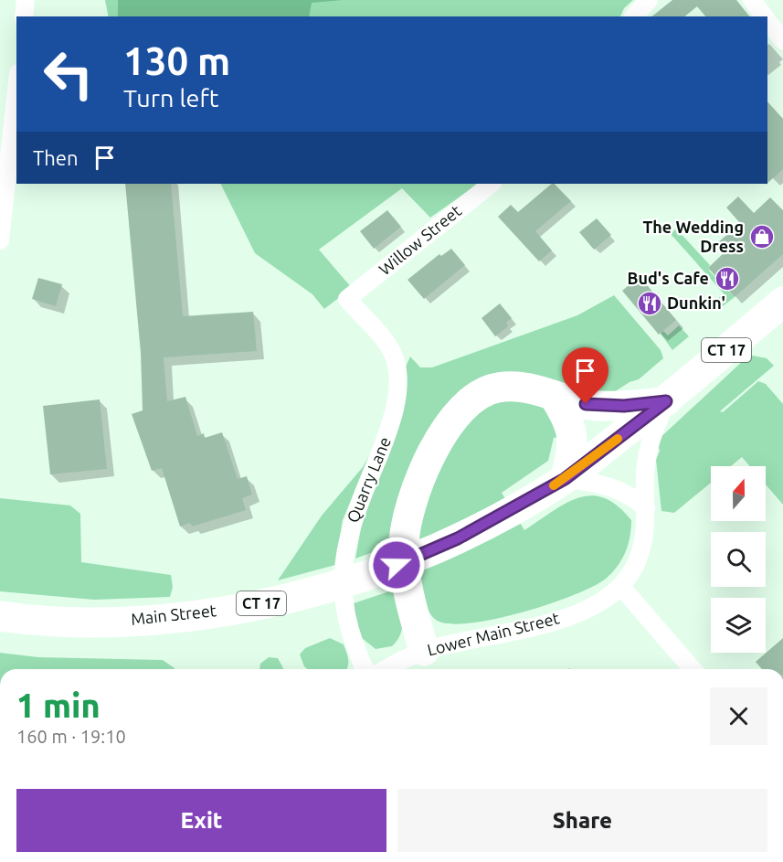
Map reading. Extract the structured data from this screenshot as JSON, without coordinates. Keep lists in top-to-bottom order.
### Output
{
  "streets": {
    "highway": ["CT 17", "Main Street"],
    "street": ["Willow Street", "Quarry Lane", "Lower Main Street"]
  },
  "crossings": [
    ["Willow Street", "Quarry Lane"],
    ["Main Street", "Lower Main Street"]
  ],
  "places": {
    "shop": ["The Wedding Dress"],
    "restaurant": ["Bud's Cafe", "Dunkin'"]
  },
  "north": "top",
  "page": {
    "turn": ["130 m", "Turn left"],
    "then": "Then",
    "heading": ["1 min", "160 m · 19:10"],
    "buttons": ["Exit", "Share"]
  }
}
